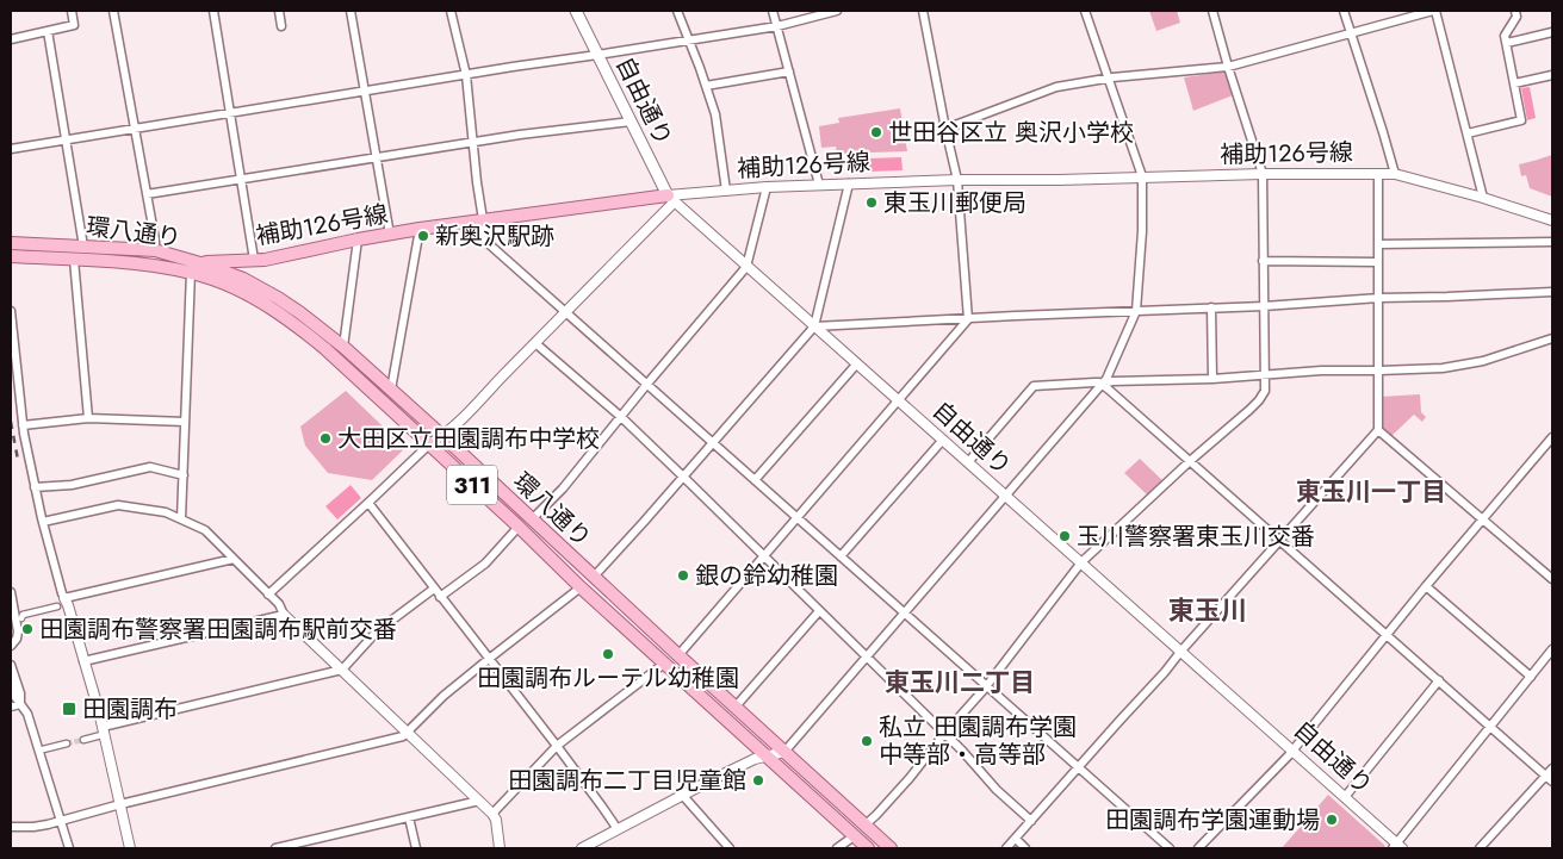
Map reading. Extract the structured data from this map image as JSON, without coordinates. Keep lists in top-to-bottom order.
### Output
{
  "streets": {
    "main road": [
      "自由通り",
      "補助126号線",
      "環八通り",
      "311"
    ]
  },
  "crossings": [
    ["自由通り", "補助126号線"],
    ["補助126号線", "環八通り"]
  ],
  "districts": ["東玉川一丁目", "東玉川", "東玉川二丁目"],
  "places": {
    "other": [
      "世田谷区立 奥沢小学校",
      "東玉川郵便局",
      "新奥沢駅跡",
      "大田区立田園調布中学校",
      "玉川警察署東玉川交番",
      "銀の鈴幼稚園",
      "田園調布警察署田園調布駅前交番",
      "田園調布ルーテル幼稚園",
      "私立 田園調布学園 中等部・高等部",
      "田園調布二丁目児童館",
      "田園調布学園運動場"
    ],
    "transit": ["田園調布"]
  }
}
